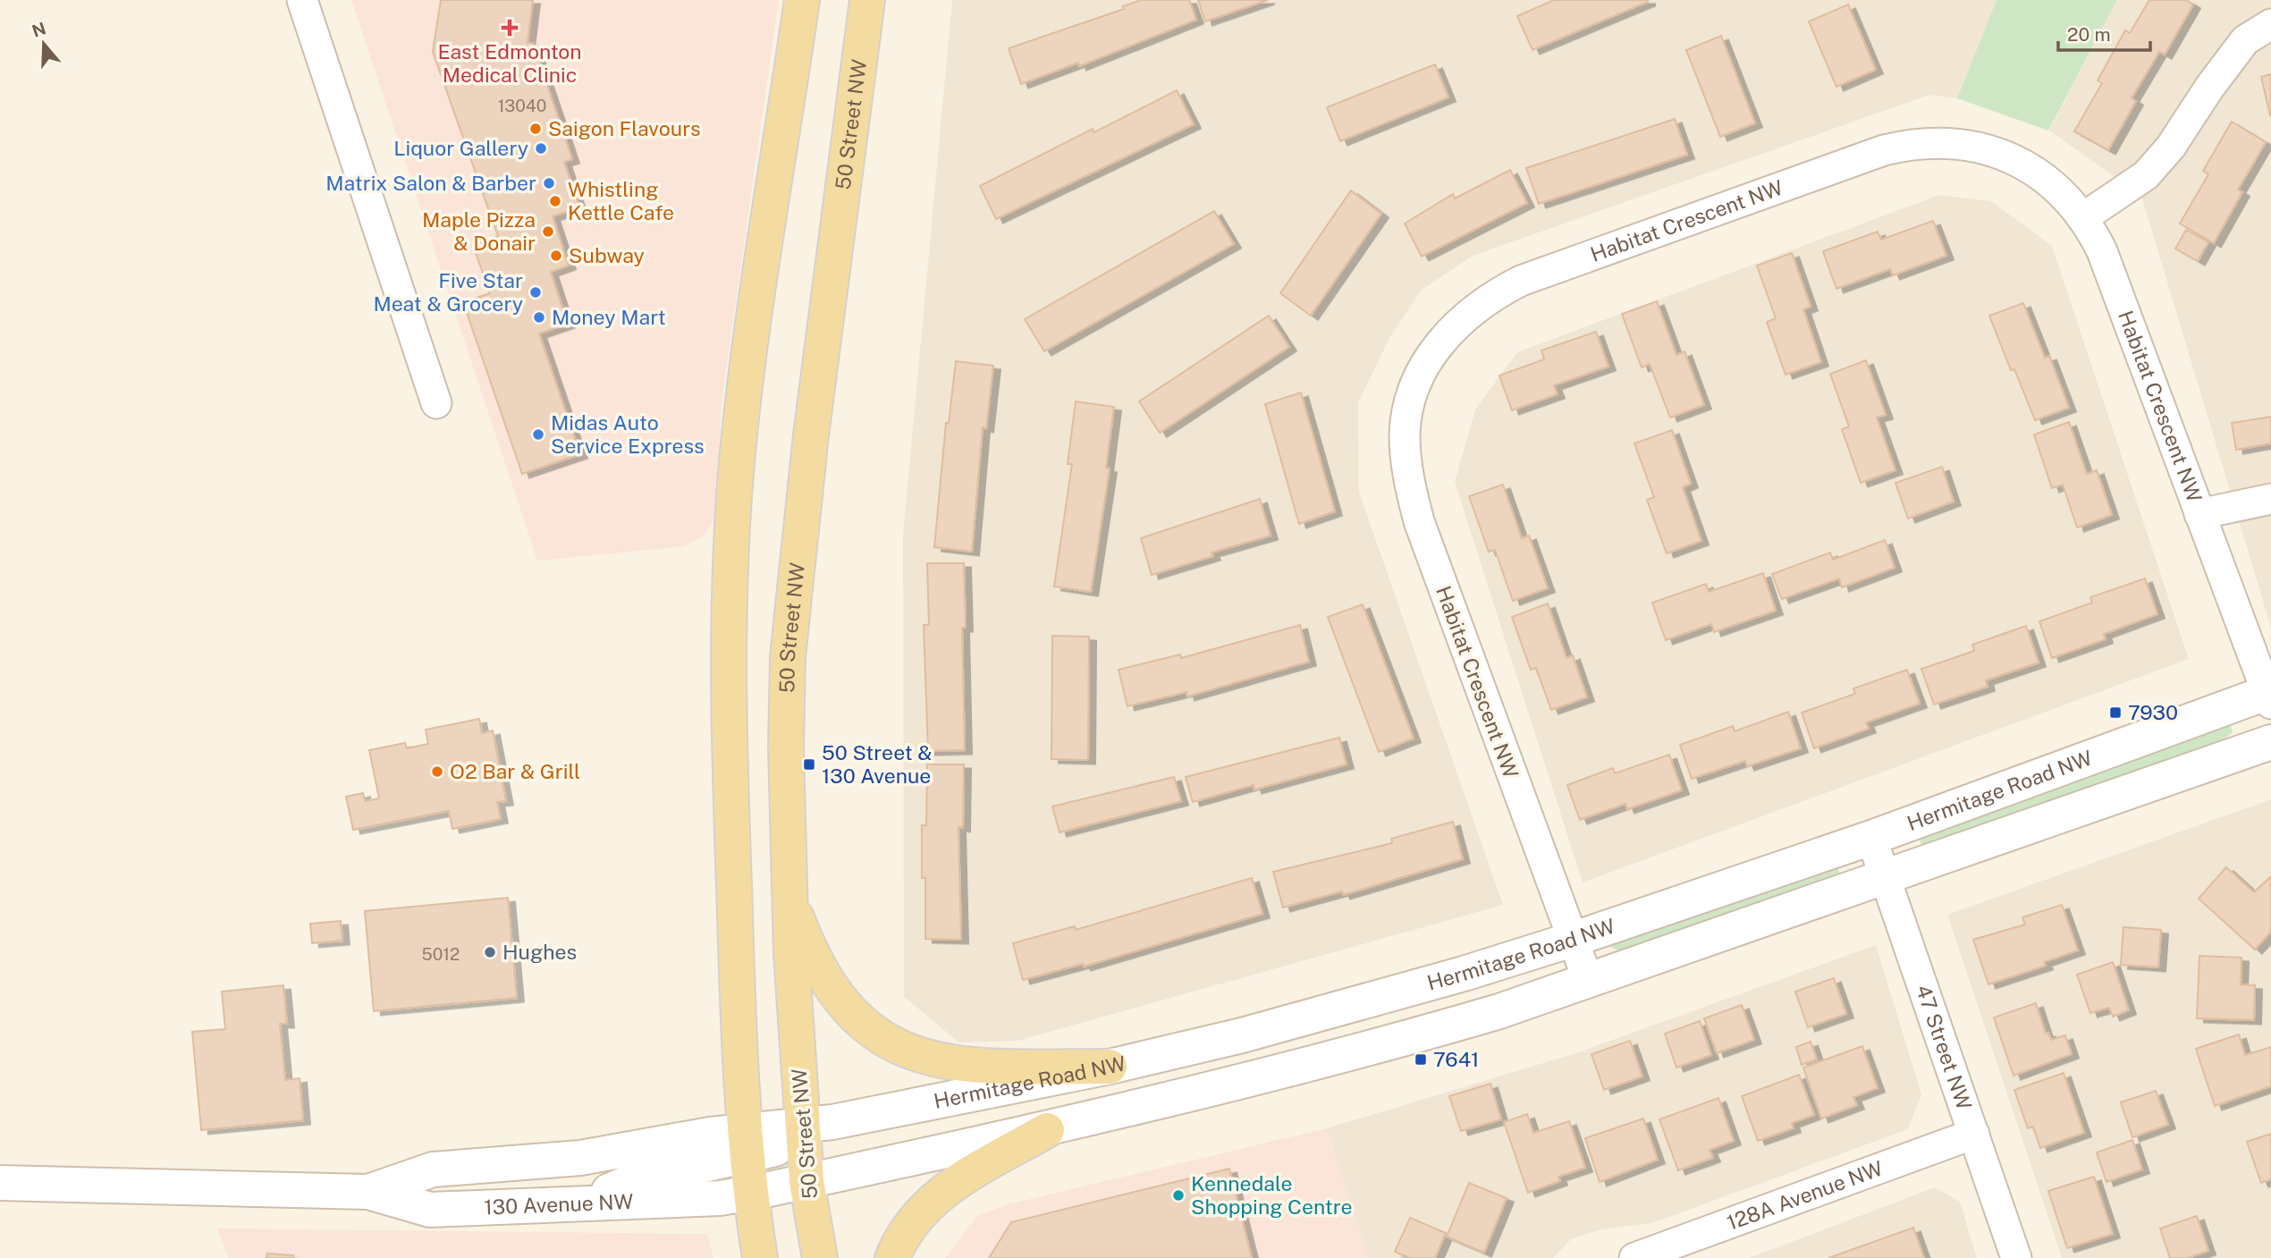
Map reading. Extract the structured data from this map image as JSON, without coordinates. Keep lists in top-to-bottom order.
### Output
{
  "streets": {
    "main road": ["50 Street NW"],
    "street": [
      "Habitat Crescent NW",
      "Hermitage Road NW",
      "47 Street NW",
      "128A Avenue NW",
      "130 Avenue NW"
    ]
  },
  "crossings": [
    ["50 Street NW", "Hermitage Road NW"],
    ["Habitat Crescent NW", "Hermitage Road NW"],
    ["Hermitage Road NW", "47 Street NW"],
    ["Hermitage Road NW", "130 Avenue NW"],
    ["47 Street NW", "128A Avenue NW"]
  ],
  "places": {
    "health": ["East Edmonton Medical Clinic"],
    "other": [
      "Saigon Flavours",
      "Liquor Gallery",
      "Matrix Salon & Barber",
      "Whistling Kettle Cafe",
      "Maple Pizza & Donair",
      "Subway",
      "Five Star Meat & Grocery",
      "Money Mart",
      "Midas Auto Service Express",
      "O2 Bar & Grill",
      "Hughes",
      "Kennedale Shopping Centre"
    ],
    "transit": ["7930", "50 Street & 130 Avenue", "7641"]
  },
  "house_numbers": ["13040", "5012"],
  "scale_bar": "20 m",
  "north": "top"
}
